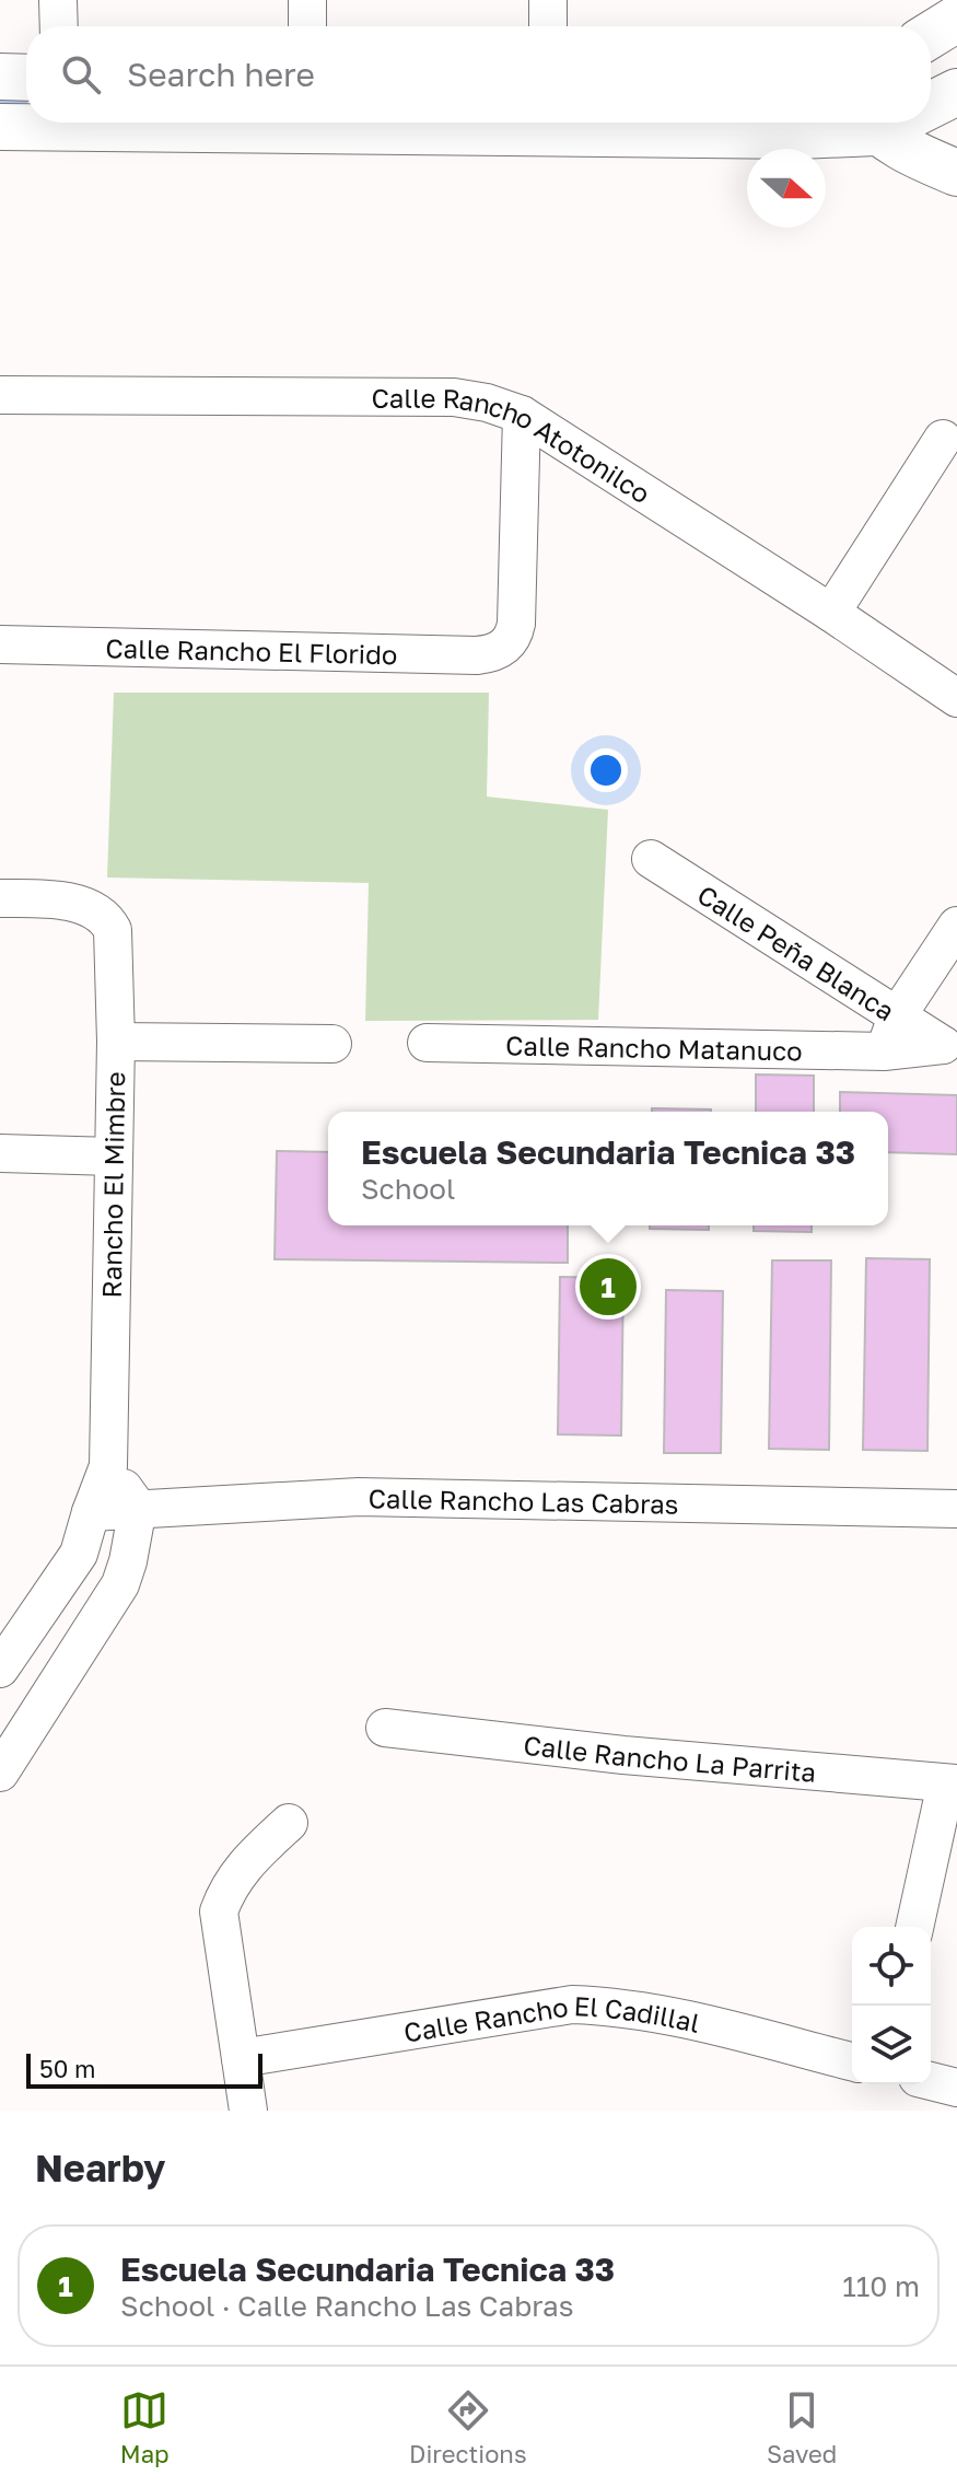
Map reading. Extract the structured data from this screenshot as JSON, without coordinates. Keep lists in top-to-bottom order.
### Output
{
  "streets": {
    "street": [
      "Calle Rancho Atotonilco",
      "Calle Rancho El Florido",
      "Calle Peña Blanca",
      "Calle Rancho Matanuco",
      "Rancho El Mimbre",
      "Calle Rancho Las Cabras",
      "Calle Rancho La Parrita",
      "Calle Rancho El Cadillal"
    ]
  },
  "crossings": [
    ["Calle Rancho Atotonilco", "Calle Rancho El Florido"],
    ["Calle Peña Blanca", "Calle Rancho Matanuco"],
    ["Rancho El Mimbre", "Calle Rancho Las Cabras"]
  ],
  "scale_bar": "50 m",
  "north": "right",
  "page": {
    "search": "Search here",
    "popup": ["Escuela Secundaria Tecnica 33", "School"],
    "pins": "1",
    "scale": "50 m",
    "heading": "Nearby",
    "list": [
      {
        "mark": "1",
        "name": "Escuela Secundaria Tecnica 33",
        "note": "School · Calle Rancho Las Cabras",
        "value": "110 m"
      }
    ],
    "nav": ["Map", "Directions", "Saved"]
  }
}
